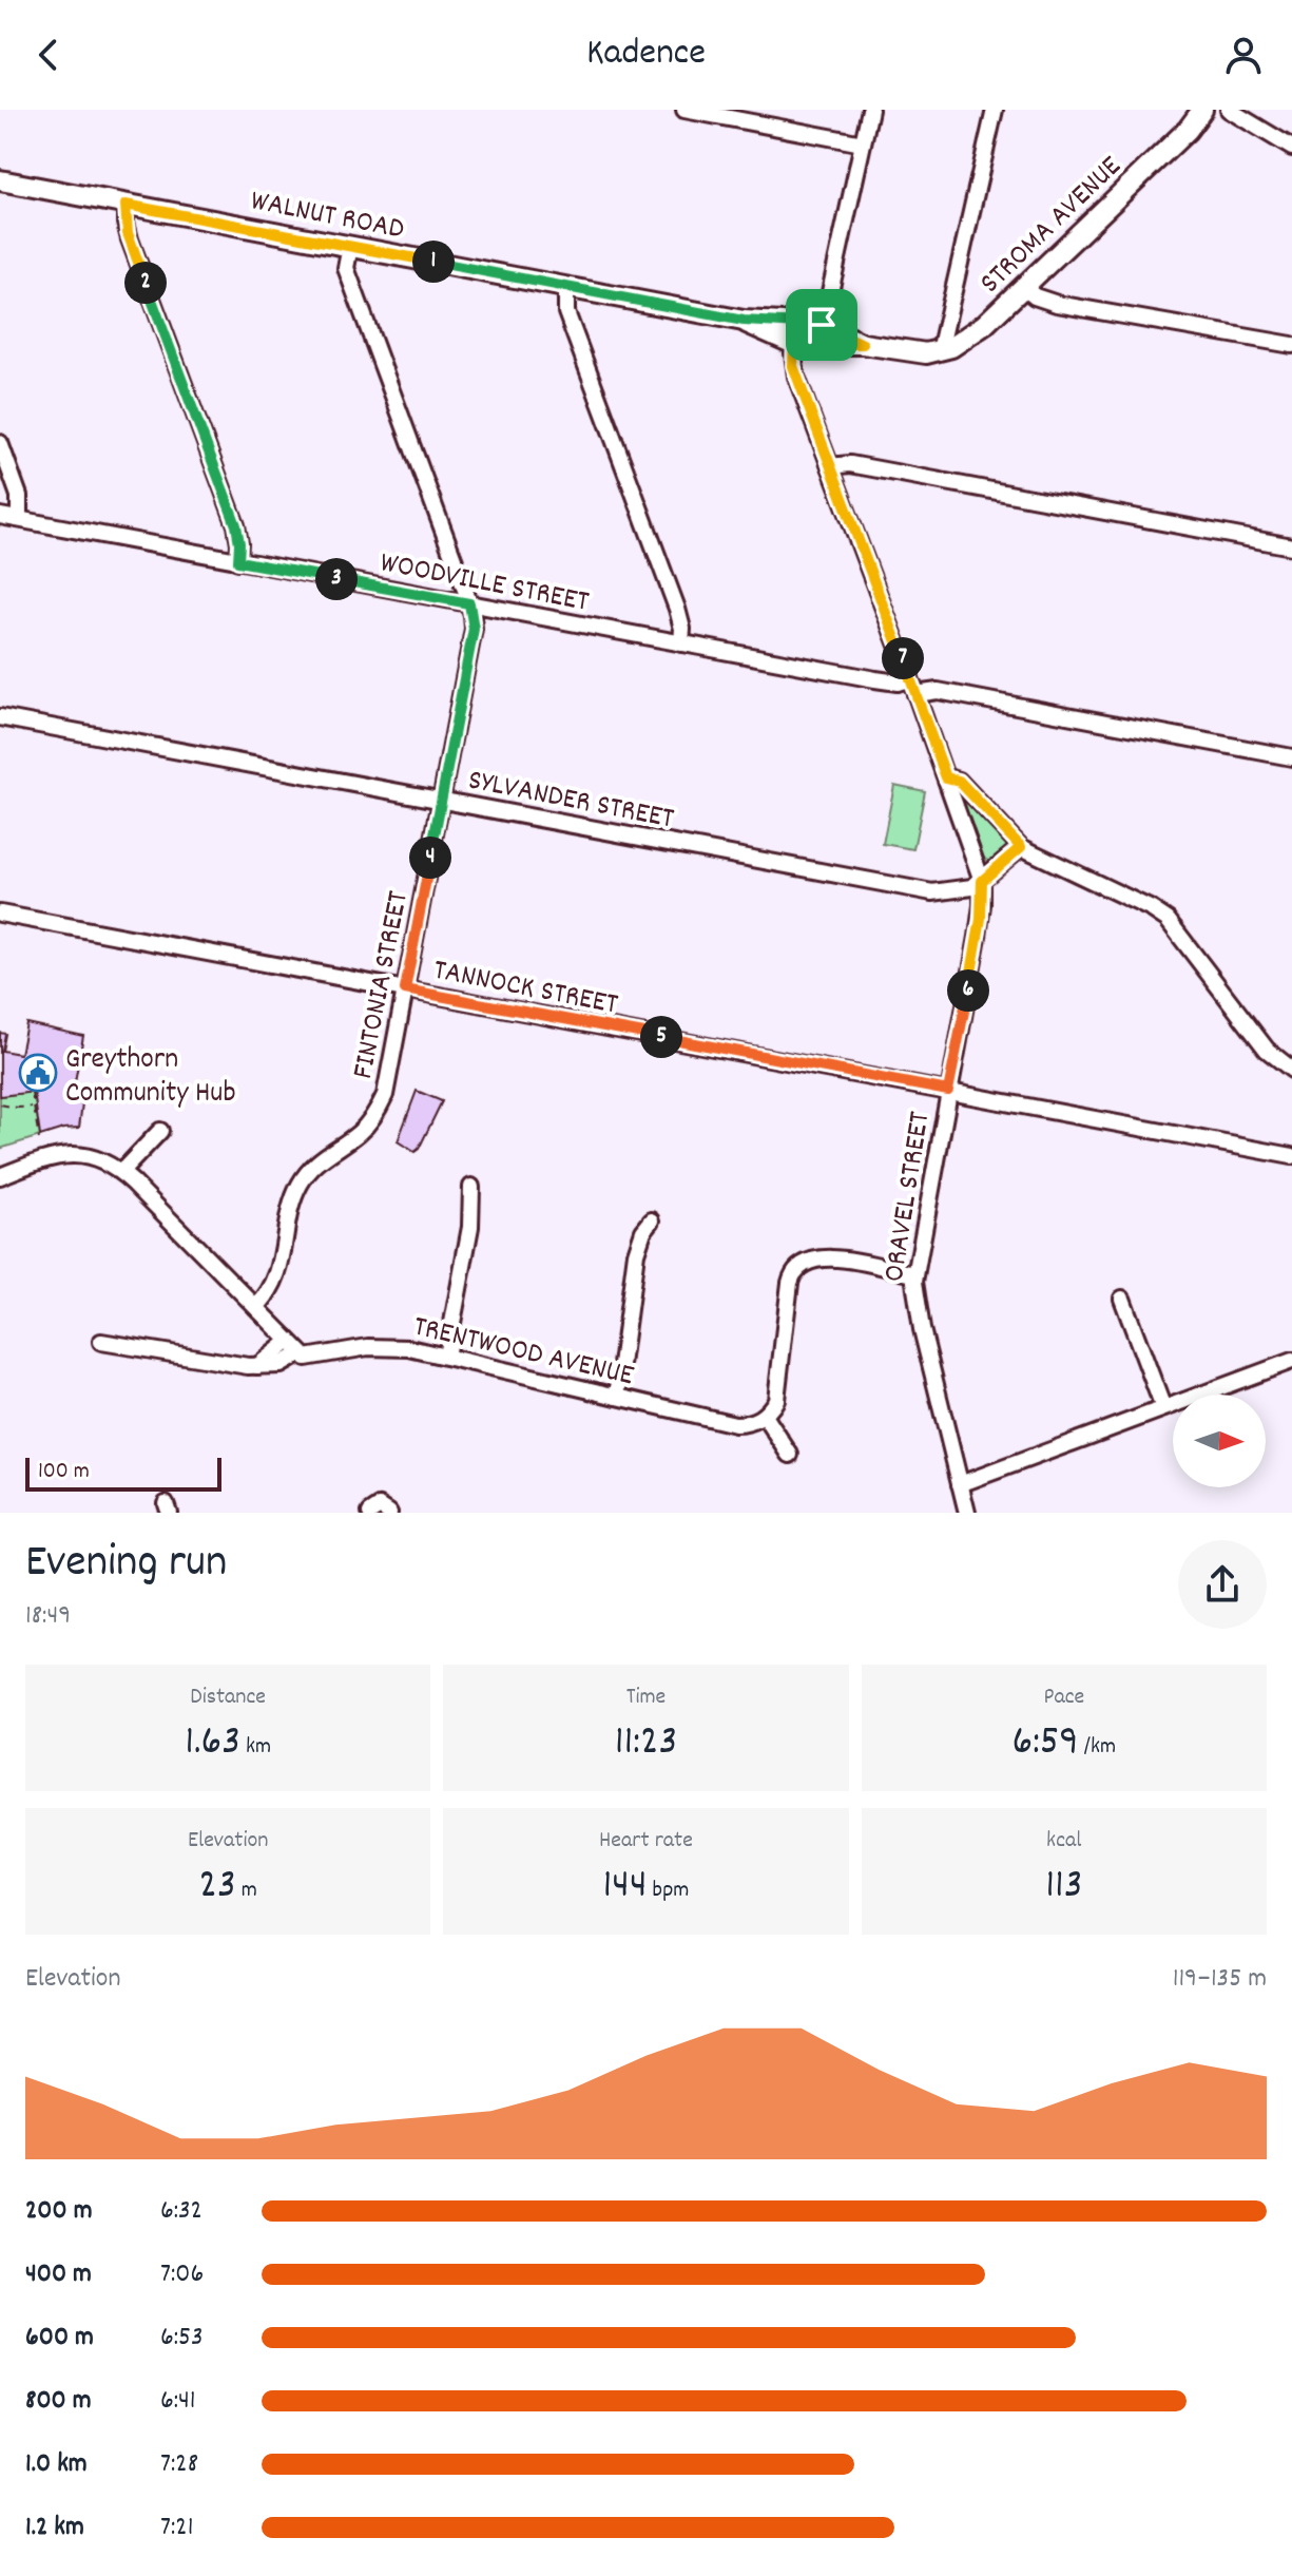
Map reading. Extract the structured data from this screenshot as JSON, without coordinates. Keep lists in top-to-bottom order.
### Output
{
  "streets": {
    "street": [
      "WALNUT ROAD",
      "STROMA AVENUE",
      "WOODVILLE STREET",
      "SYLVANDER STREET",
      "FINTONIA STREET",
      "TANNOCK STREET",
      "ORAVEL STREET",
      "TRENTWOOD AVENUE"
    ]
  },
  "crossings": [
    ["WALNUT ROAD", "STROMA AVENUE"],
    ["WALNUT ROAD", "FINTONIA STREET"],
    ["WOODVILLE STREET", "FINTONIA STREET"],
    ["SYLVANDER STREET", "FINTONIA STREET"],
    ["SYLVANDER STREET", "ORAVEL STREET"],
    ["FINTONIA STREET", "TANNOCK STREET"],
    ["TANNOCK STREET", "ORAVEL STREET"]
  ],
  "places": {
    "public building": ["Greythorn Community Hub"]
  },
  "scale_bar": "100 m",
  "north": "right",
  "page": {
    "header": "Kadence",
    "pins": [
      "1",
      "2",
      "3",
      "7",
      "4",
      "6",
      "5"
    ],
    "scale": "100 m",
    "heading": ["Evening run", "18:49"],
    "stats": [
      ["Distance", "1.63 km"],
      ["Time", "11:23"],
      ["Pace", "6:59 /km"],
      ["Elevation", "23 m"],
      ["Heart rate", "144 bpm"],
      ["kcal", "113"]
    ],
    "chart": ["Elevation", "119–135 m"],
    "list": [
      {
        "name": "200 m",
        "note": "6:32"
      },
      {
        "name": "400 m",
        "note": "7:06"
      },
      {
        "name": "600 m",
        "note": "6:53"
      },
      {
        "name": "800 m",
        "note": "6:41"
      },
      {
        "name": "1.0 km",
        "note": "7:28"
      },
      {
        "name": "1.2 km",
        "note": "7:21"
      }
    ]
  }
}
